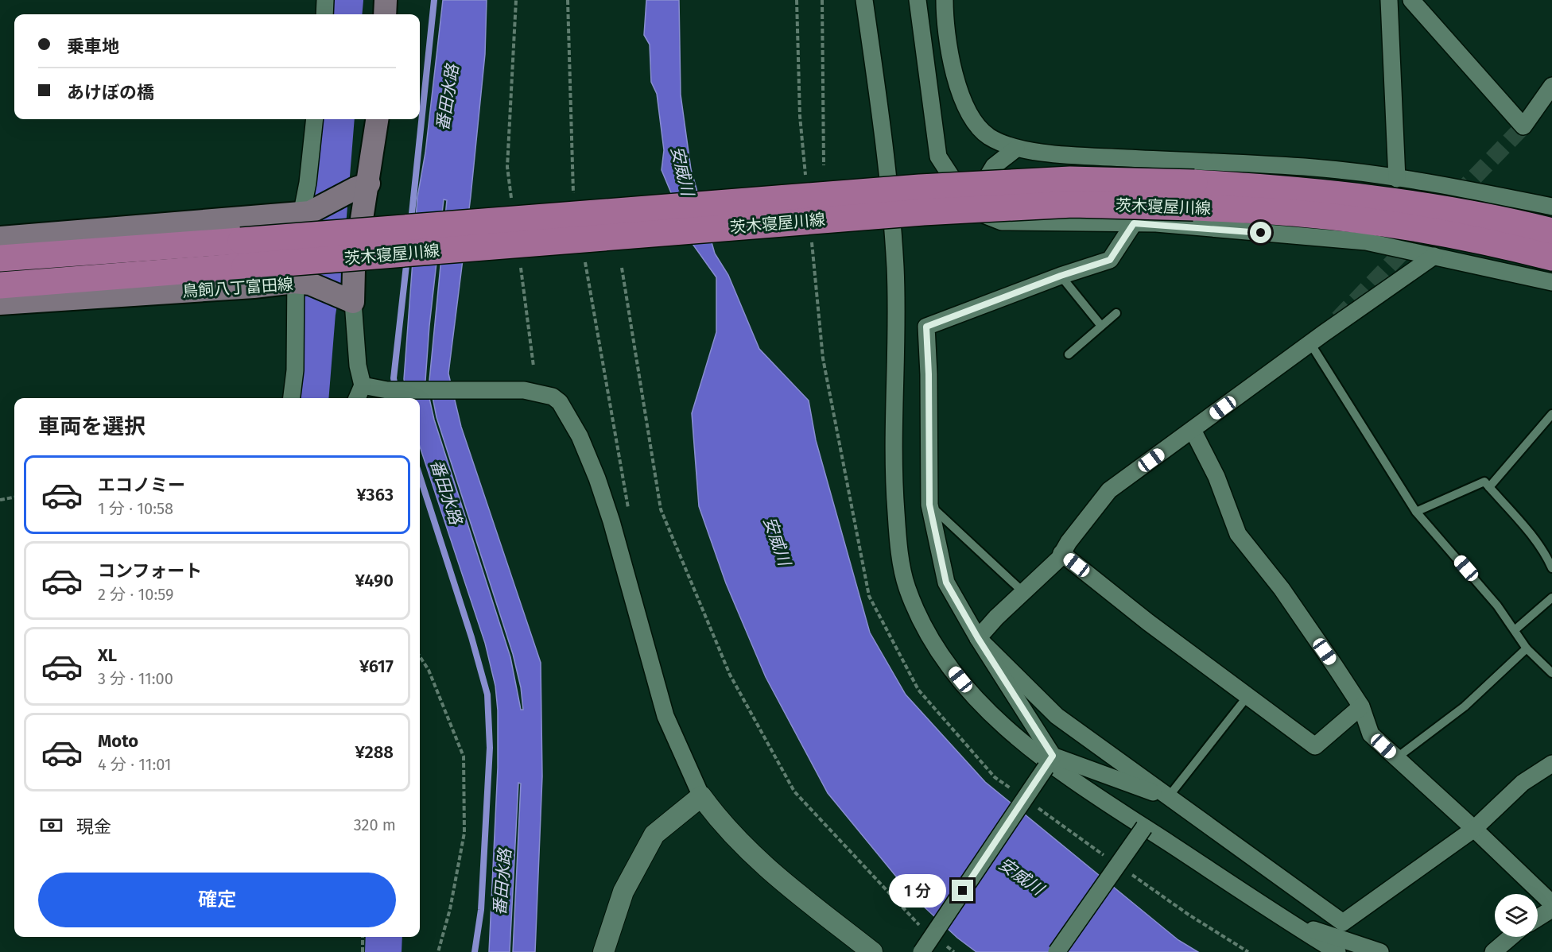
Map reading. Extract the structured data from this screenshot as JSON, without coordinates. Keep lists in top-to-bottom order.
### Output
{
  "streets": {
    "main road": ["茨木寝屋川線", "鳥飼八丁富田線"]
  },
  "crossings": [
    ["茨木寝屋川線", "鳥飼八丁富田線"]
  ],
  "water": ["番田水路", "安威川"],
  "page": {
    "banner": ["乗車地", "あけぼの橋"],
    "heading": "車両を選択",
    "list": [
      {
        "name": "エコノミー",
        "note": "1 分 · 10:58",
        "value": "¥363"
      },
      {
        "name": "コンフォート",
        "note": "2 分 · 10:59",
        "value": "¥490"
      },
      {
        "name": "XL",
        "note": "3 分 · 11:00",
        "value": "¥617"
      },
      {
        "name": "Moto",
        "note": "4 分 · 11:01",
        "value": "¥288"
      }
    ],
    "pay": ["現金", "320 m"],
    "buttons": "確定",
    "bubble": "1 分"
  }
}
